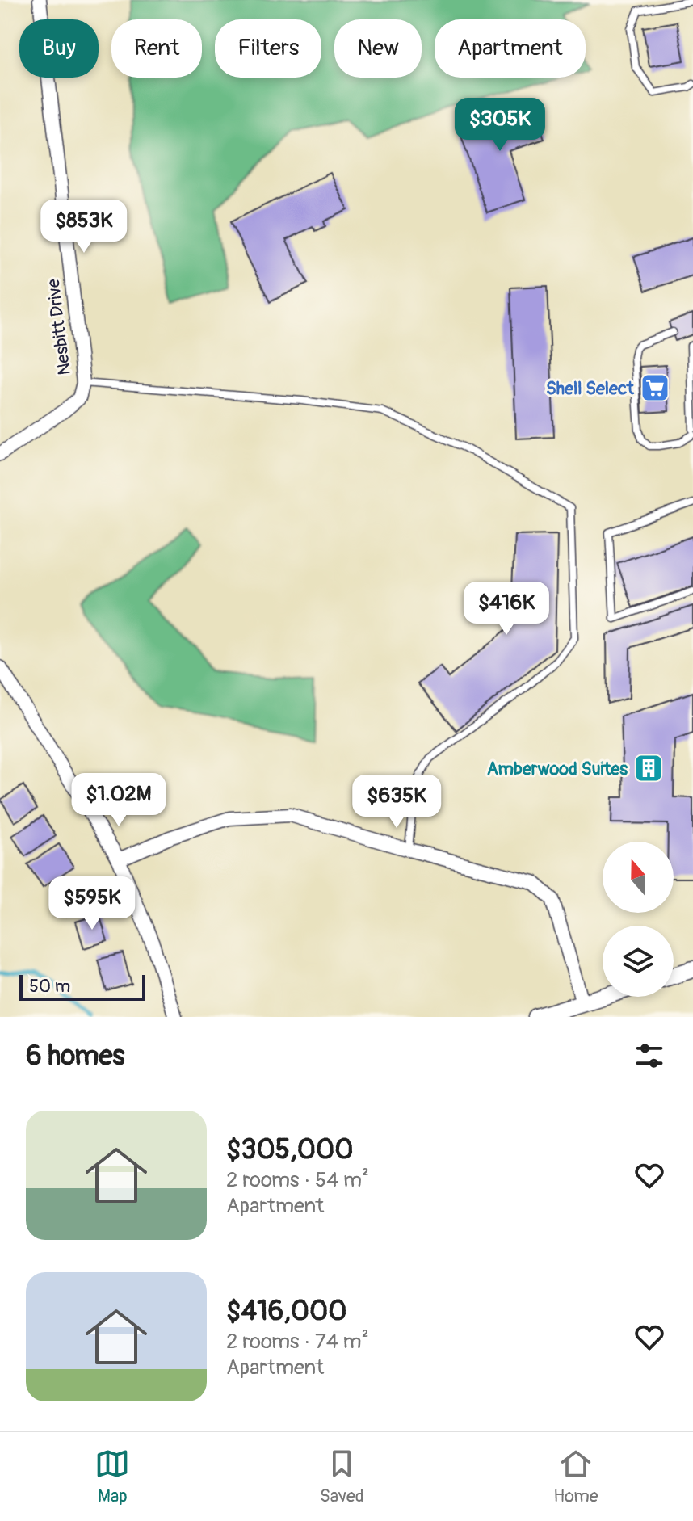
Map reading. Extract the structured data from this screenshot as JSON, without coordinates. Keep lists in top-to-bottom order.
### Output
{
  "streets": {
    "street": ["Nesbitt Drive"]
  },
  "places": {
    "supermarket": ["Shell Select"],
    "building": ["Amberwood Suites"]
  },
  "scale_bar": "50 m",
  "north": "top",
  "page": {
    "chip": [
      "Buy",
      "Rent",
      "Filters",
      "New",
      "Apartment"
    ],
    "price": [
      "$305K",
      "$853K",
      "$416K",
      "$1.02M",
      "$635K",
      "$595K"
    ],
    "scale": "50 m",
    "heading": "6 homes",
    "list": [
      {
        "name": "$305,000",
        "note": "2 rooms · 54 m² · Apartment"
      },
      {
        "name": "$416,000",
        "note": "2 rooms · 74 m² · Apartment"
      }
    ],
    "tabs": ["Map", "Saved", "Home"]
  }
}
